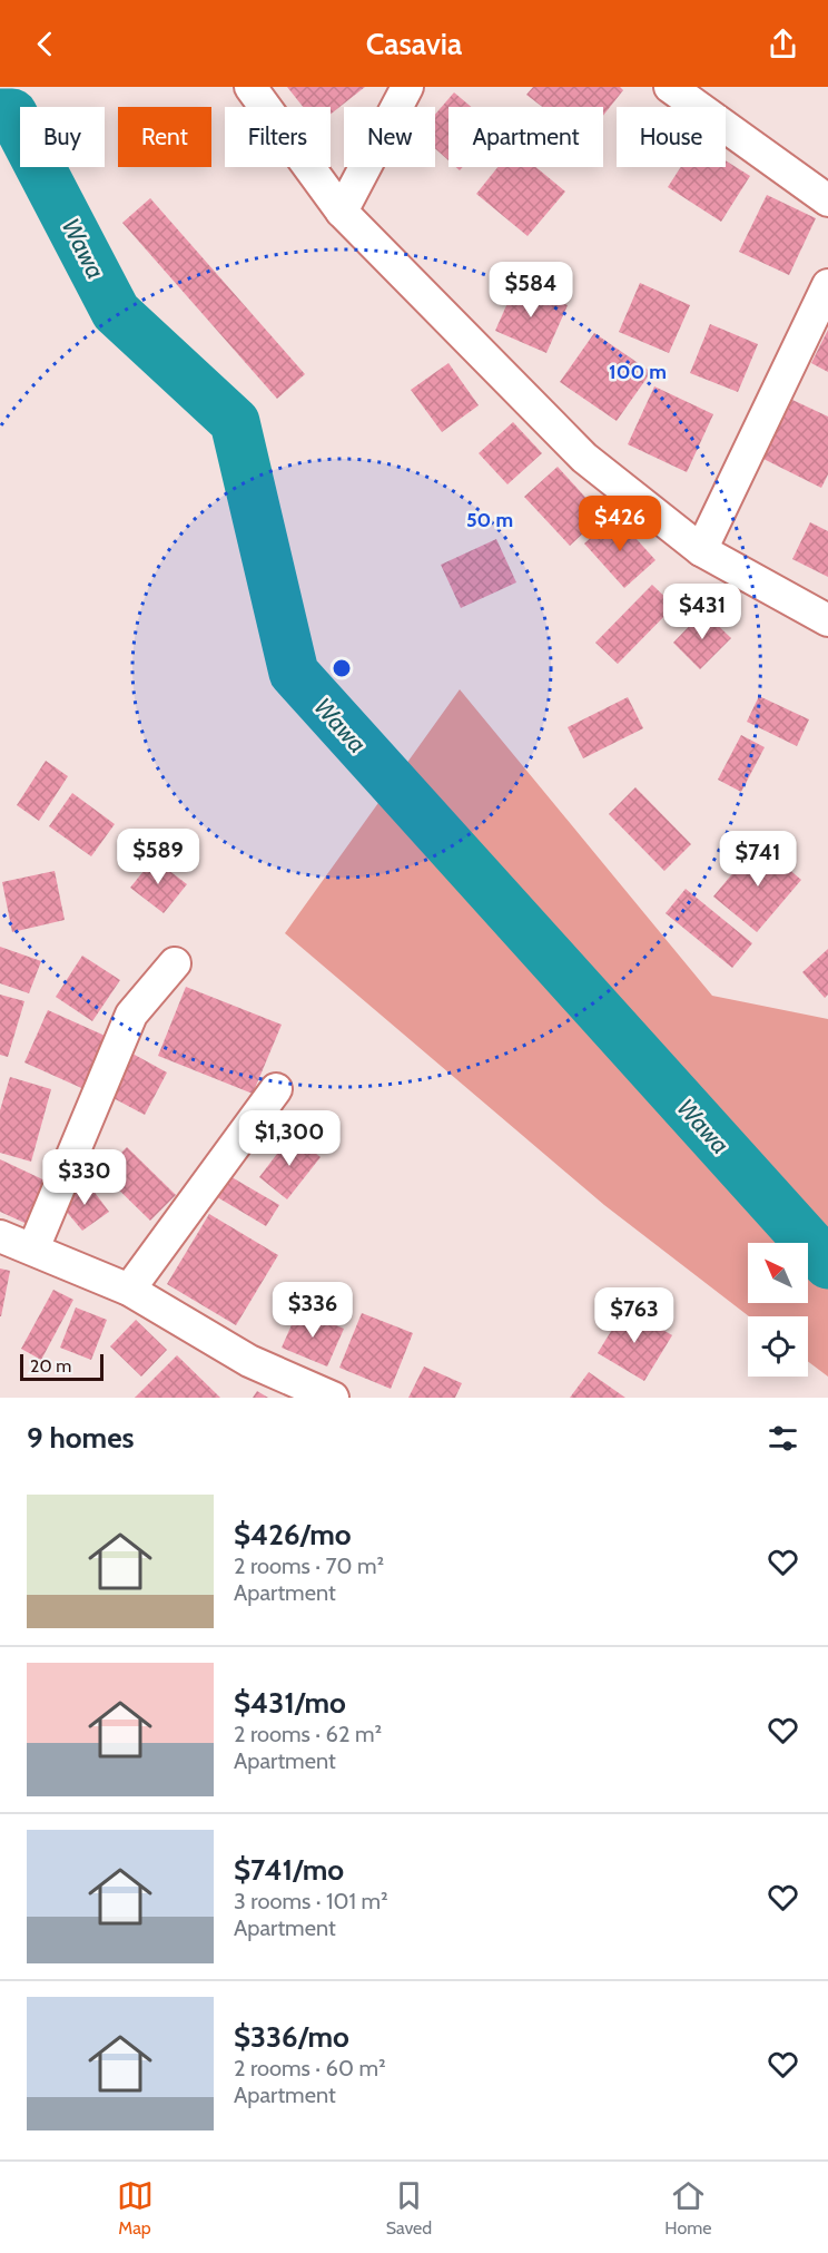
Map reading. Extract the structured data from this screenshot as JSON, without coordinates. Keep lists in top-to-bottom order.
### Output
{
  "water": ["Wawa"],
  "scale_bar": "20 m",
  "north": "top left",
  "page": {
    "header": "Casavia",
    "chip": [
      "Buy",
      "Rent",
      "Filters",
      "New",
      "Apartment",
      "House"
    ],
    "price": [
      "$584",
      "$426",
      "$431",
      "$589",
      "$741",
      "$1,300",
      "$330",
      "$336",
      "$763"
    ],
    "scale": "20 m",
    "heading": "9 homes",
    "list": [
      {
        "name": "$426/mo",
        "note": "2 rooms · 70 m² · Apartment"
      },
      {
        "name": "$431/mo",
        "note": "2 rooms · 62 m² · Apartment"
      },
      {
        "name": "$741/mo",
        "note": "3 rooms · 101 m² · Apartment"
      },
      {
        "name": "$336/mo",
        "note": "2 rooms · 60 m² · Apartment"
      }
    ],
    "tabs": ["Map", "Saved", "Home"]
  },
  "rings": ["100 m", "50 m"]
}
